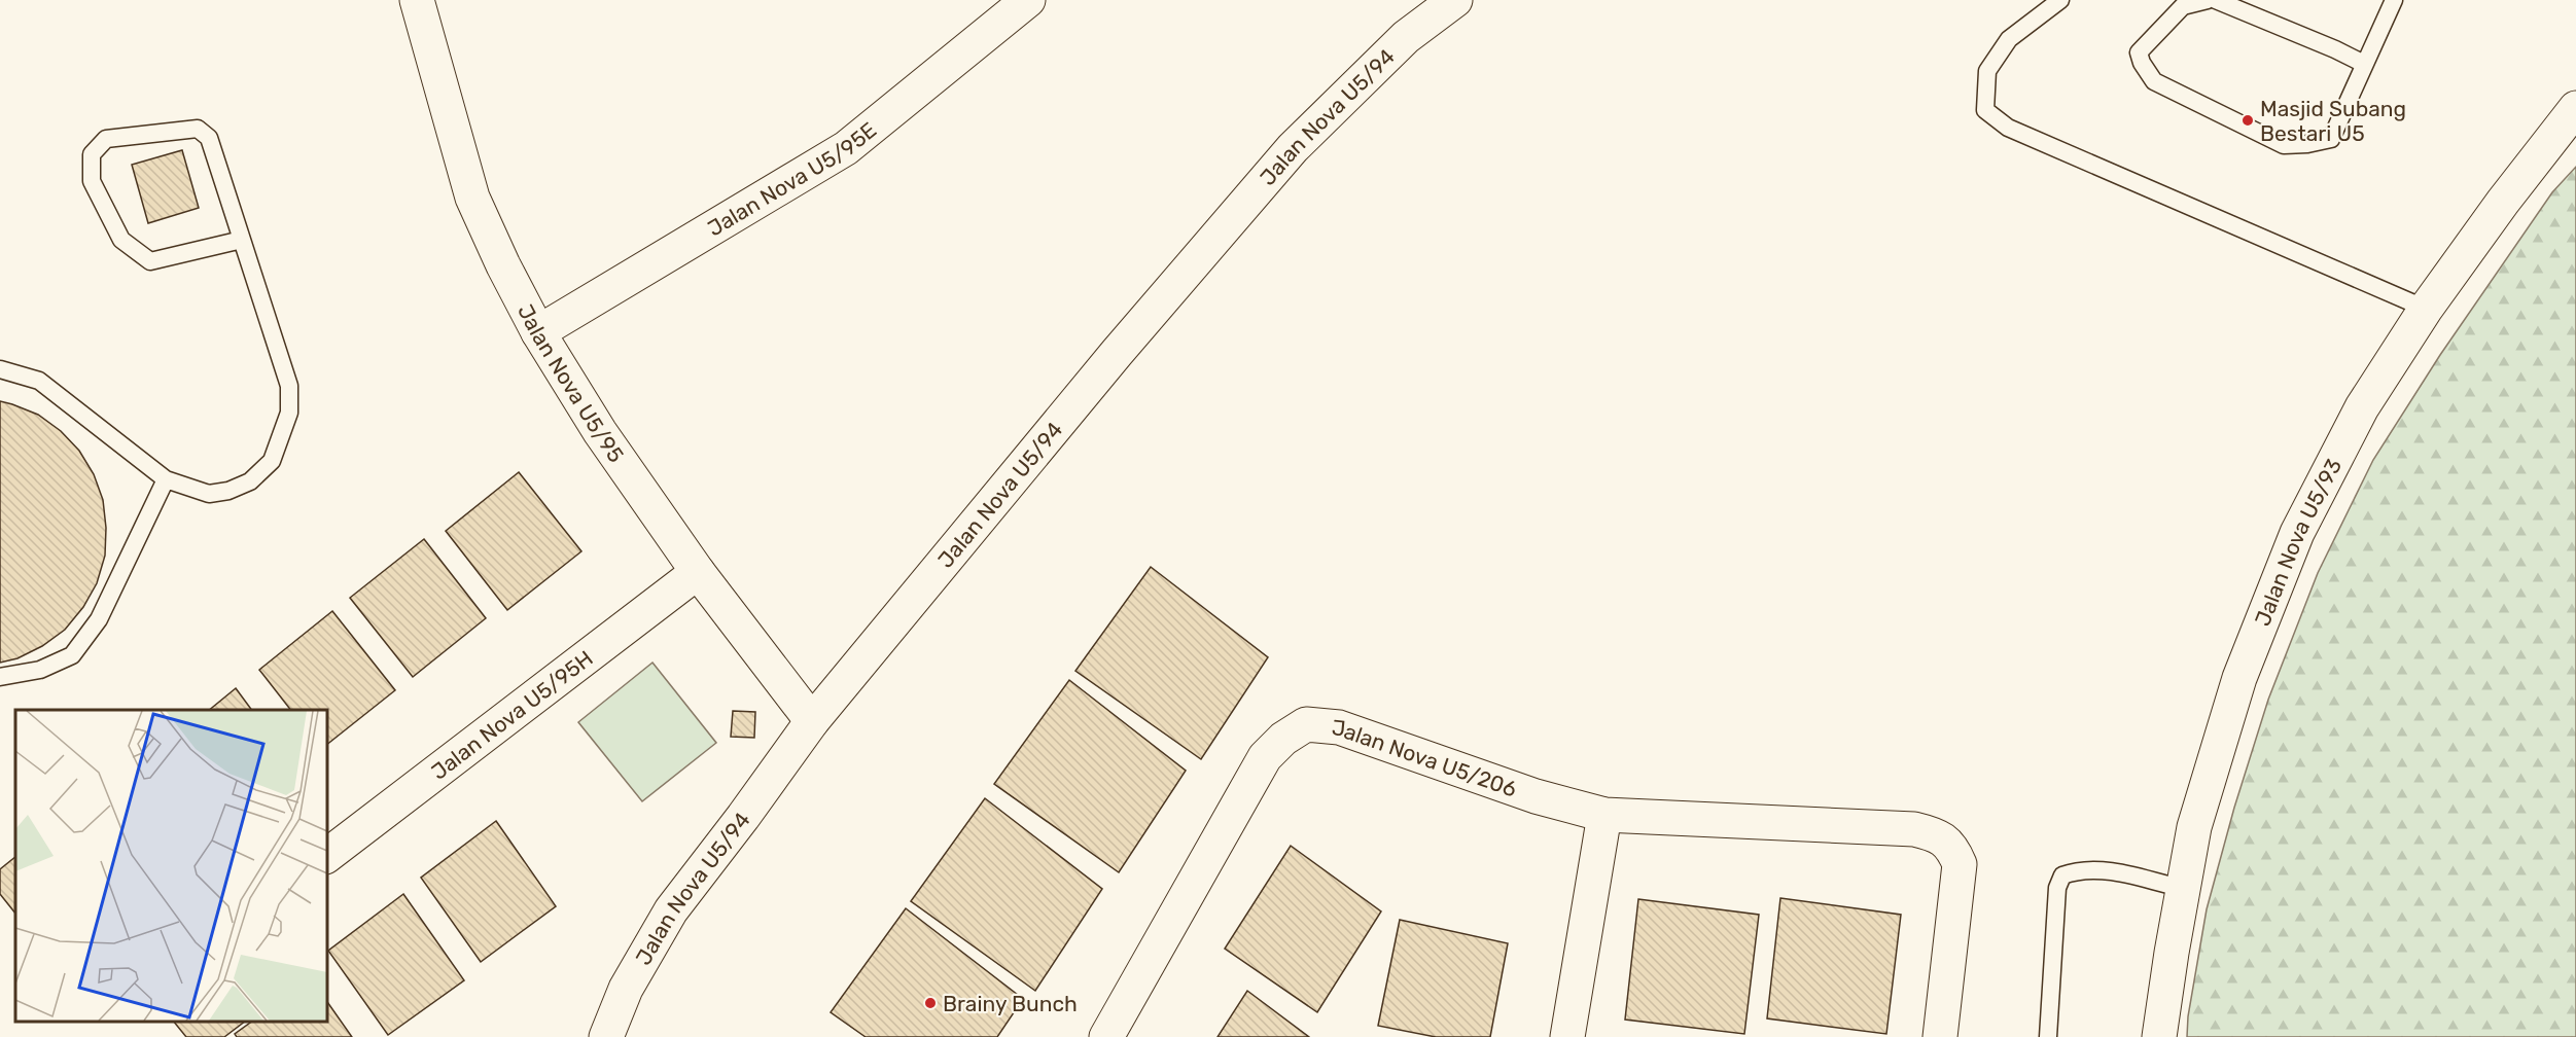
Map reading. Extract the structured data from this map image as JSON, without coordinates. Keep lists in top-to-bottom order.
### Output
{
  "streets": {
    "street": [
      "Jalan Nova U5/94",
      "Jalan Nova U5/95E",
      "Jalan Nova U5/95",
      "Jalan Nova U5/93",
      "Jalan Nova U5/95H",
      "Jalan Nova U5/206"
    ]
  },
  "crossings": [
    ["Jalan Nova U5/94", "Jalan Nova U5/95"],
    ["Jalan Nova U5/95E", "Jalan Nova U5/95"],
    ["Jalan Nova U5/95", "Jalan Nova U5/95H"]
  ],
  "places": ["Masjid Subang Bestari U5", "Brainy Bunch"]
}
